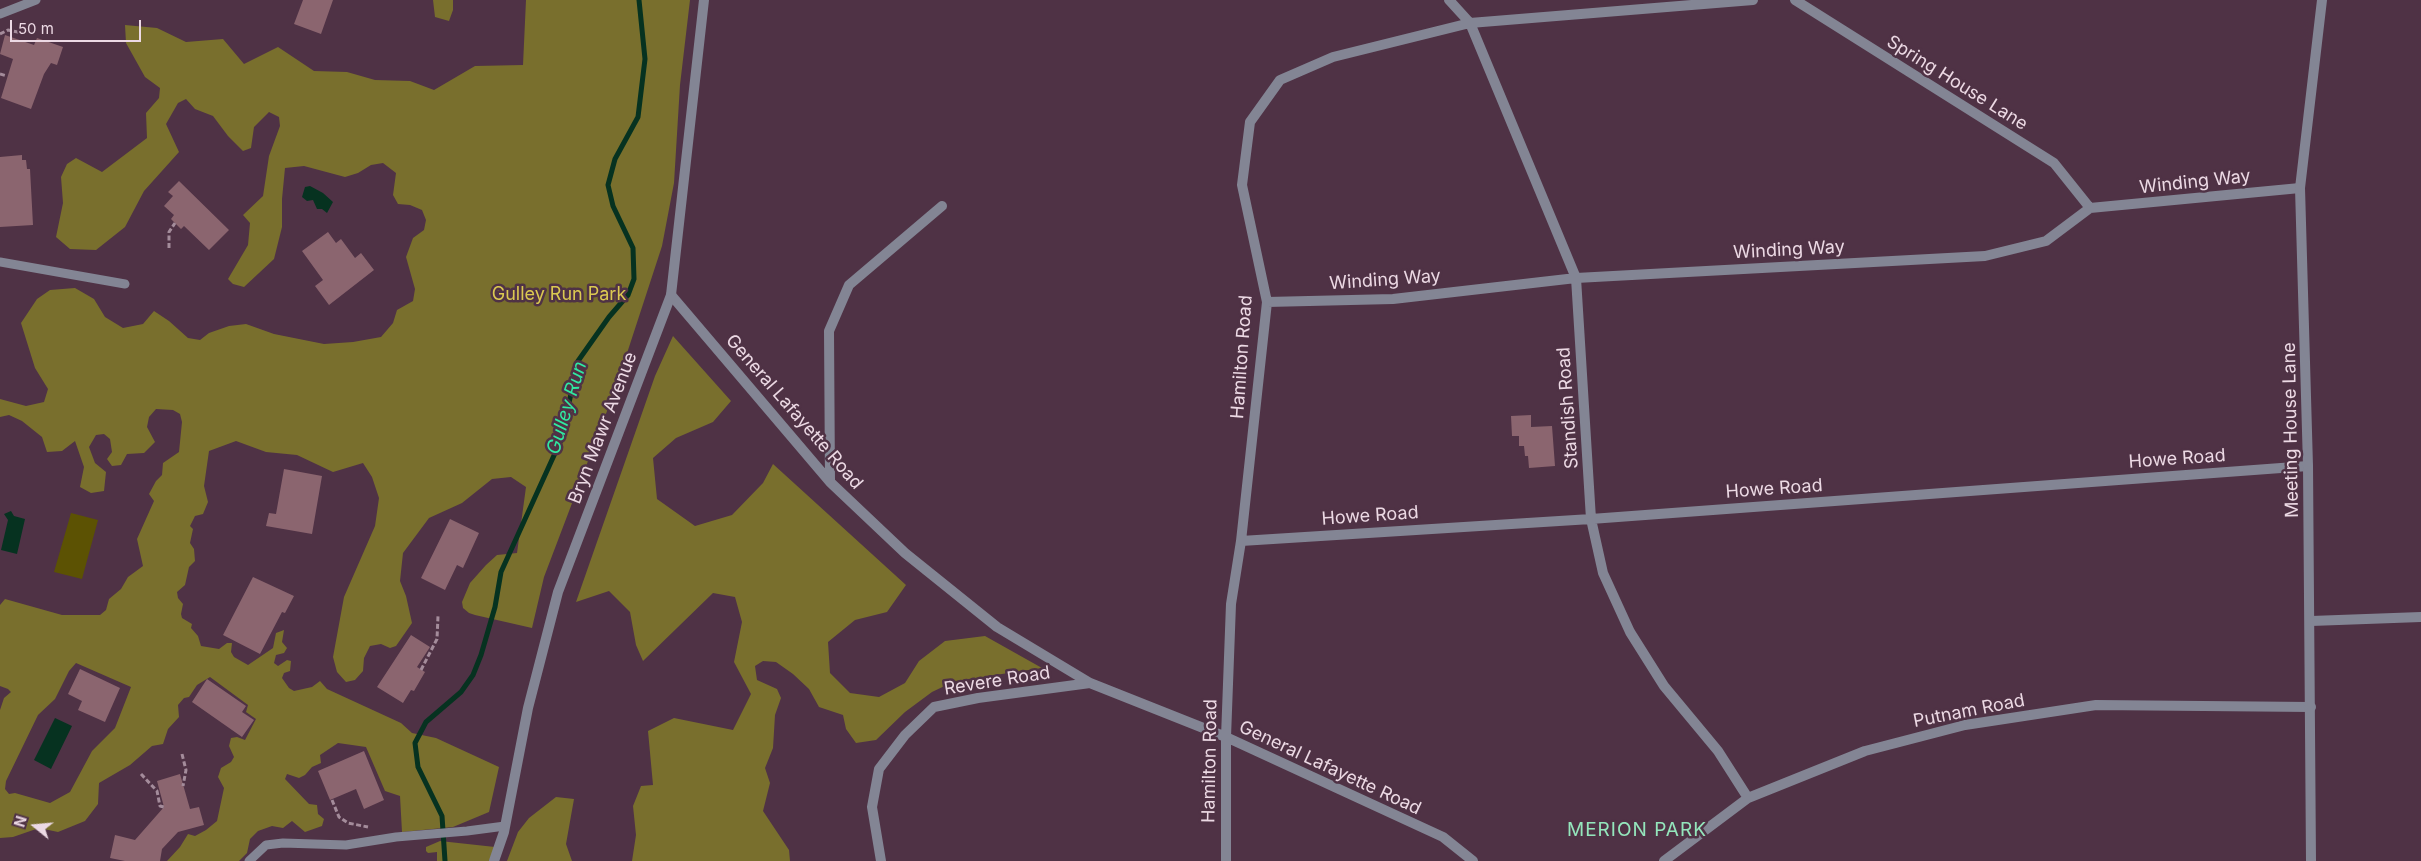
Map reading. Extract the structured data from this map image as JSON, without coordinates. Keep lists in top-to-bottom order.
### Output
{
  "streets": {
    "street": [
      "Spring House Lane",
      "Winding Way",
      "Hamilton Road",
      "Standish Road",
      "General Lafayette Road",
      "Bryn Mawr Avenue",
      "Meeting House Lane",
      "Howe Road",
      "Revere Road",
      "Putnam Road"
    ]
  },
  "crossings": [
    ["Spring House Lane", "Winding Way"],
    ["Winding Way", "Hamilton Road"],
    ["Winding Way", "Standish Road"],
    ["Winding Way", "Meeting House Lane"],
    ["Hamilton Road", "Standish Road"],
    ["Hamilton Road", "General Lafayette Road"],
    ["Hamilton Road", "Howe Road"],
    ["Standish Road", "Howe Road"],
    ["Standish Road", "Putnam Road"],
    ["General Lafayette Road", "Bryn Mawr Avenue"],
    ["General Lafayette Road", "Revere Road"],
    ["Meeting House Lane", "Howe Road"],
    ["Meeting House Lane", "Putnam Road"]
  ],
  "districts": ["MERION PARK"],
  "water": ["Gulley Run"],
  "parks": ["Gulley Run Park"],
  "scale_bar": "50 m",
  "north": "left"
}
